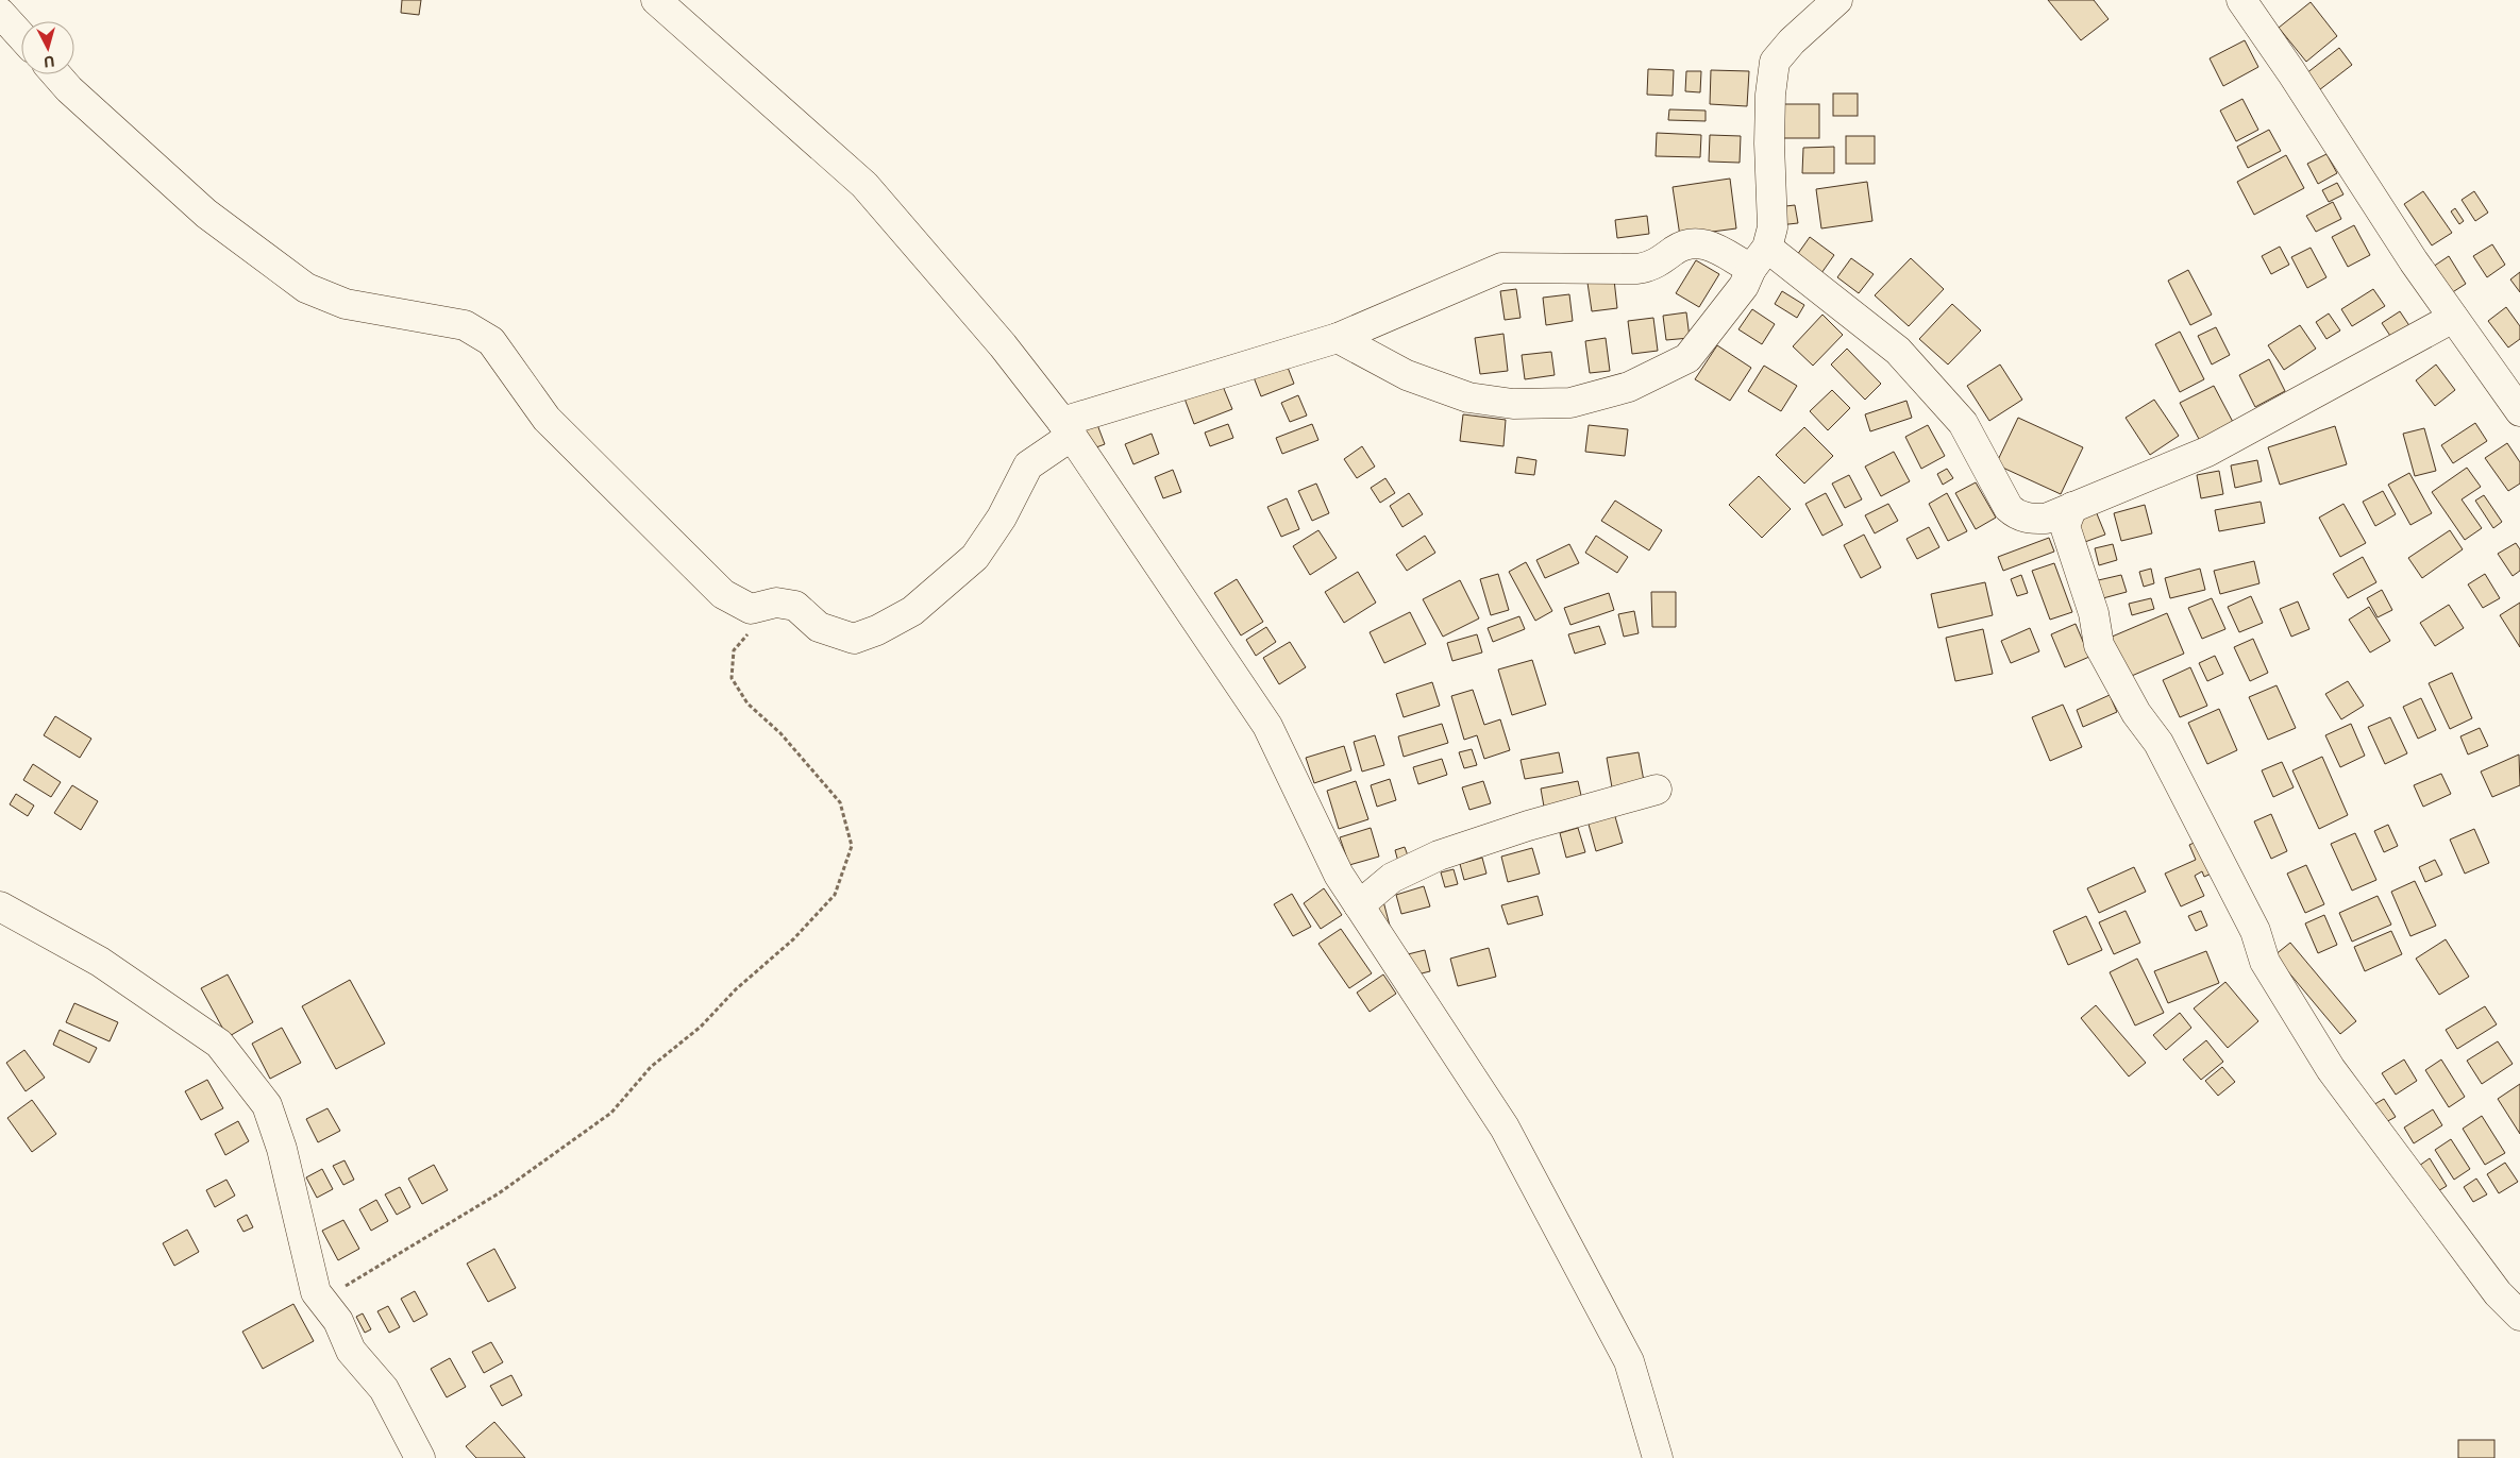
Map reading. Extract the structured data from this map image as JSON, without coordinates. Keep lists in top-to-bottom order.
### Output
{
  "north": "bottom"
}
